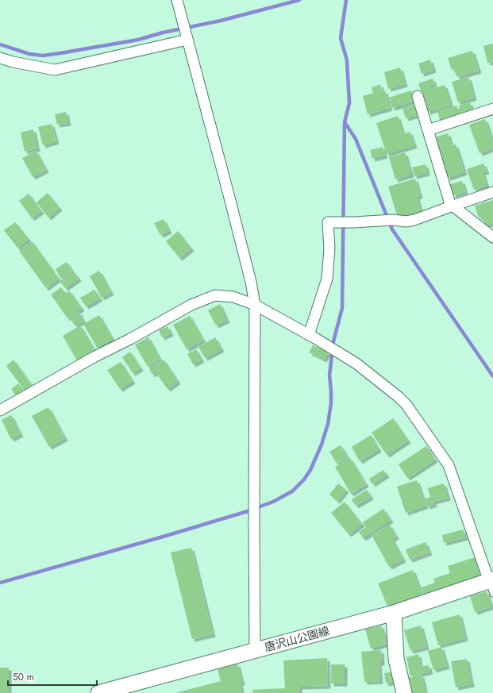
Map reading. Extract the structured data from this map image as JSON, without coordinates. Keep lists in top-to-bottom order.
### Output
{
  "streets": {
    "main road": ["唐沢山公園線"]
  },
  "scale_bar": "50 m"
}
